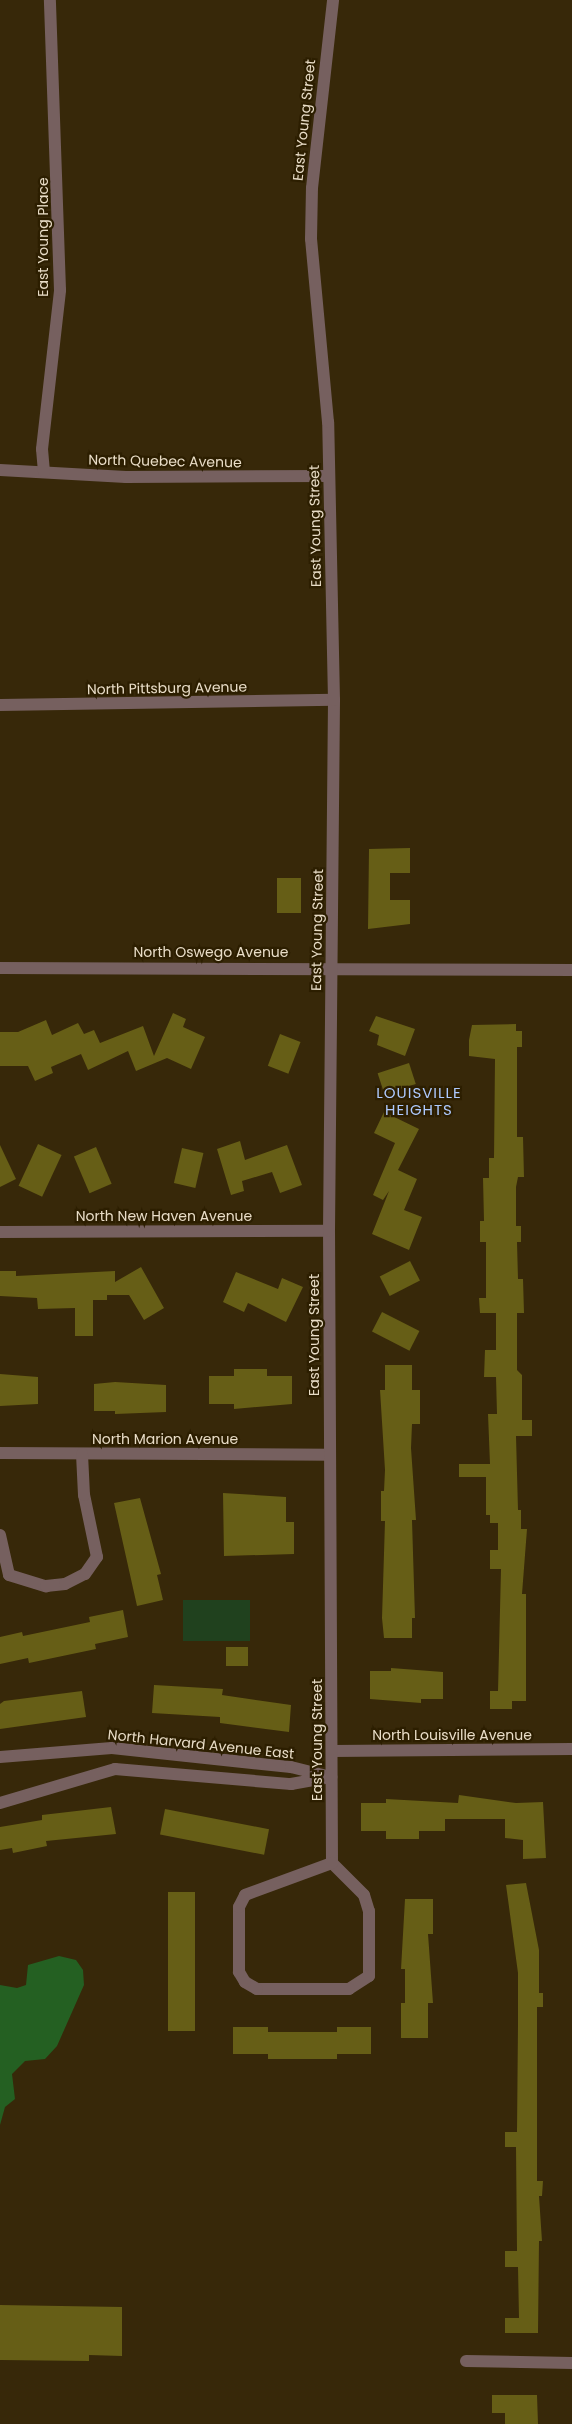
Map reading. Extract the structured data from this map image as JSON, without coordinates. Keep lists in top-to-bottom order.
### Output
{
  "streets": {
    "street": [
      "East Young Street",
      "East Young Place",
      "North Quebec Avenue",
      "North Pittsburg Avenue",
      "North Oswego Avenue",
      "North New Haven Avenue",
      "North Marion Avenue",
      "North Louisville Avenue",
      "North Harvard Avenue East"
    ]
  },
  "crossings": [
    ["East Young Street", "North Quebec Avenue"],
    ["East Young Street", "North Pittsburg Avenue"],
    ["East Young Street", "North Oswego Avenue"],
    ["East Young Street", "North New Haven Avenue"],
    ["East Young Street", "North Marion Avenue"],
    ["East Young Street", "North Louisville Avenue"],
    ["East Young Street", "North Harvard Avenue East"],
    ["East Young Place", "North Quebec Avenue"]
  ],
  "districts": ["LOUISVILLE HEIGHTS"]
}
